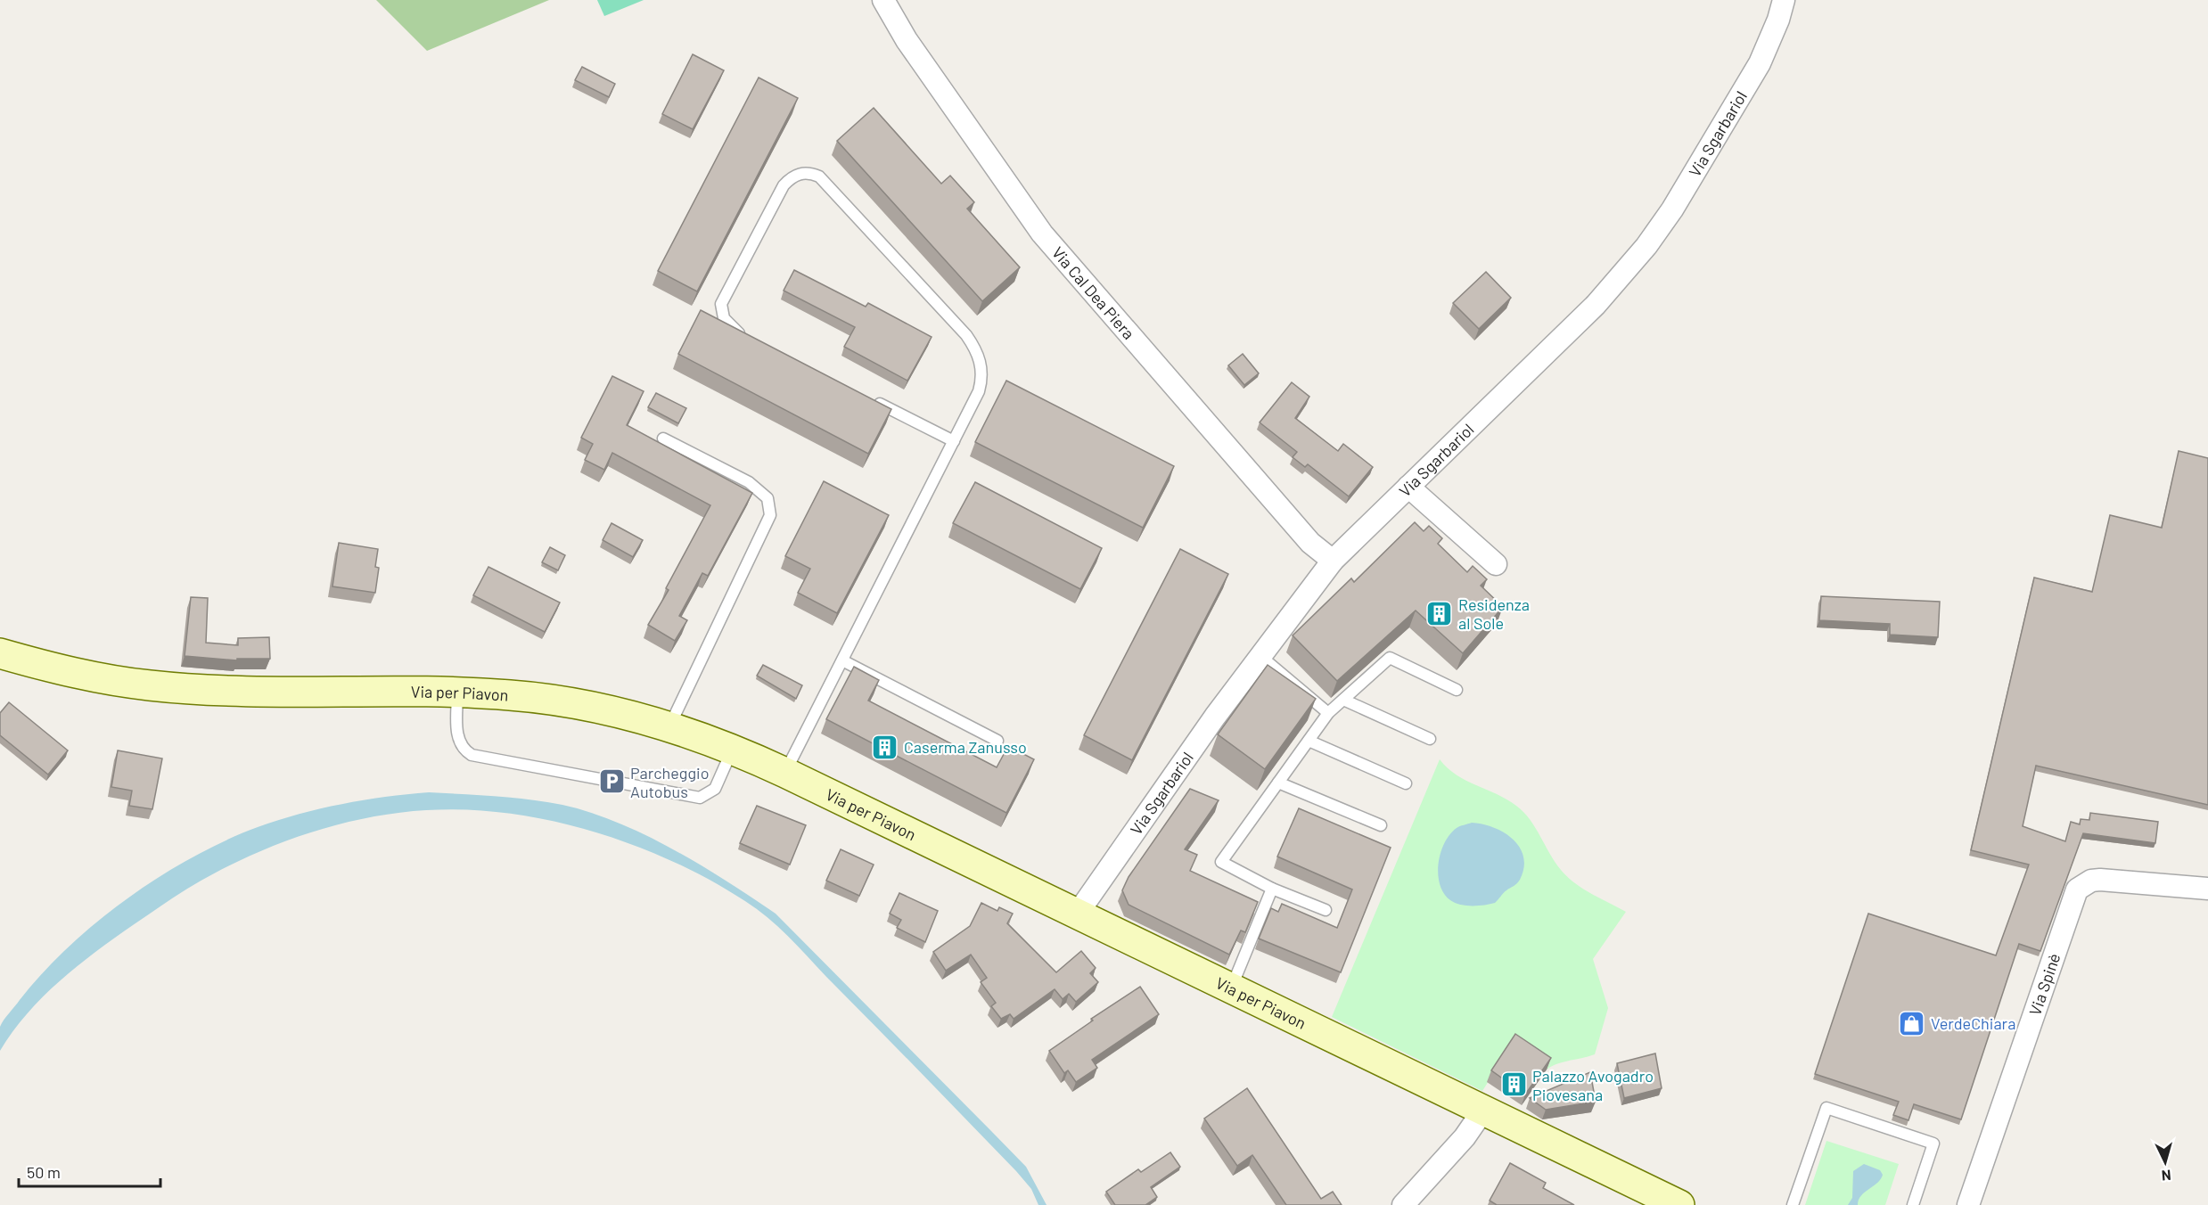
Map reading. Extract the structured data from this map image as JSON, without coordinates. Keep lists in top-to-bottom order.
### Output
{
  "streets": {
    "street": [
      "Via Sgarbariol",
      "Via Cal Dea Piera",
      "Via per Piavon",
      "Via Spinè"
    ]
  },
  "crossings": [
    ["Via Sgarbariol", "Via Cal Dea Piera"],
    ["Via Sgarbariol", "Via per Piavon"]
  ],
  "places": {
    "building": ["Residenza al Sole", "Caserma Zanusso", "Palazzo Avogadro Piovesana"],
    "parking": ["Parcheggio Autobus"],
    "shop": ["VerdeChiara"]
  },
  "scale_bar": "50 m",
  "north": "bottom"
}
